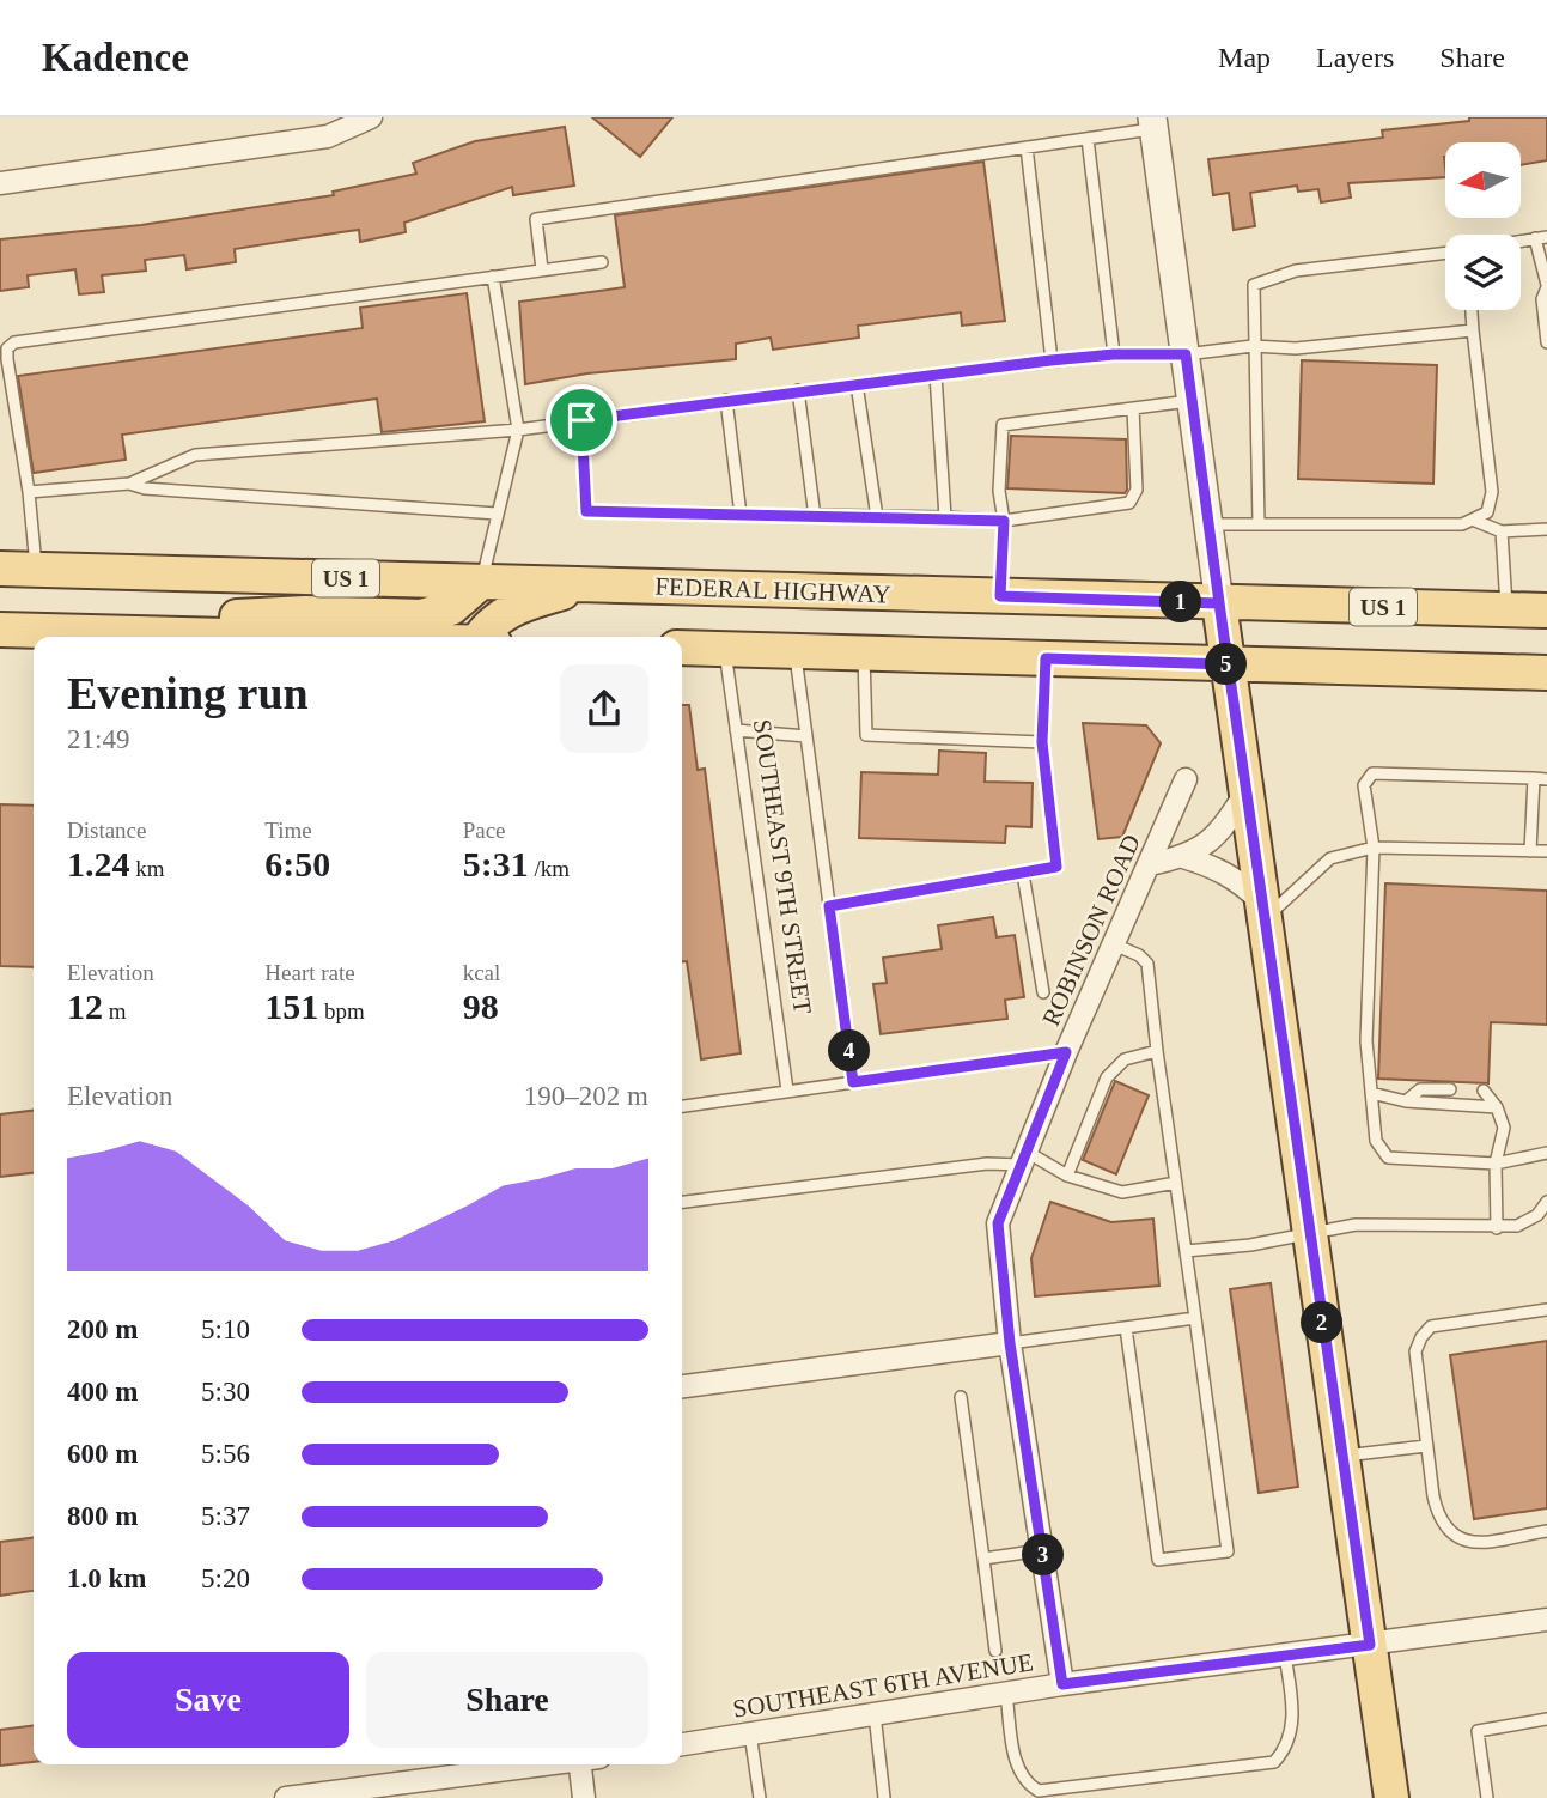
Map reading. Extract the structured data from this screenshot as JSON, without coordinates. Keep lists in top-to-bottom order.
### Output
{
  "streets": {
    "main road": ["US 1", "FEDERAL HIGHWAY"],
    "street": ["ROBINSON ROAD", "SOUTHEAST 6TH AVENUE"],
    "lane": ["SOUTHEAST 9TH STREET"]
  },
  "north": "left",
  "page": {
    "header": "Kadence",
    "nav": ["Map", "Layers", "Share"],
    "pins": [
      "1",
      "5",
      "4",
      "2",
      "3"
    ],
    "heading": ["Evening run", "21:49"],
    "stats": [
      ["Distance", "1.24 km"],
      ["Time", "6:50"],
      ["Pace", "5:31 /km"],
      ["Elevation", "12 m"],
      ["Heart rate", "151 bpm"],
      ["kcal", "98"]
    ],
    "chart": ["Elevation", "190–202 m"],
    "list": [
      {
        "name": "200 m",
        "note": "5:10"
      },
      {
        "name": "400 m",
        "note": "5:30"
      },
      {
        "name": "600 m",
        "note": "5:56"
      },
      {
        "name": "800 m",
        "note": "5:37"
      },
      {
        "name": "1.0 km",
        "note": "5:20"
      }
    ],
    "buttons": ["Save", "Share"]
  }
}
